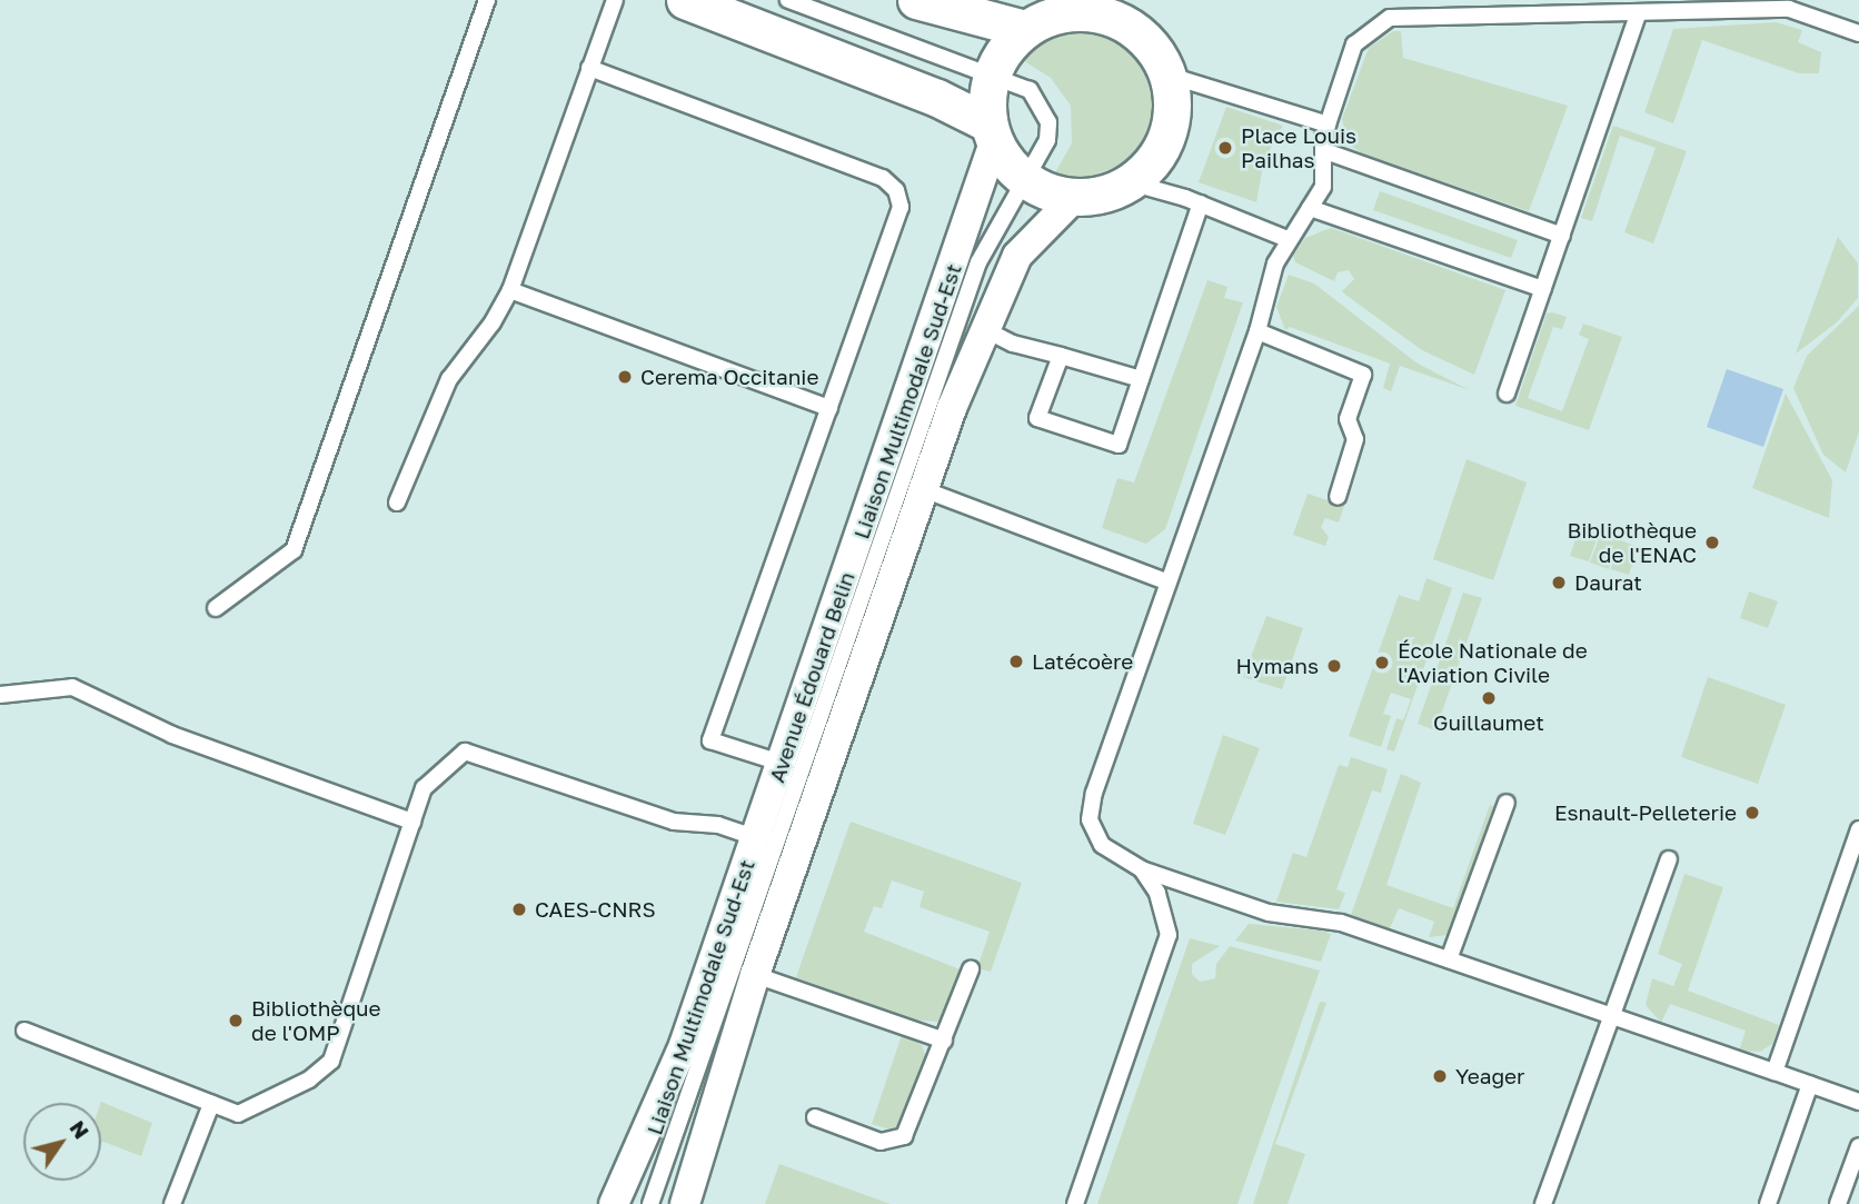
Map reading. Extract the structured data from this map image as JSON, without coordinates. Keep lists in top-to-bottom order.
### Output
{
  "streets": {
    "street": ["Avenue Édouard Belin"],
    "lane": ["Liaison Multimodale Sud-Est"]
  },
  "places": [
    "Place Louis Pailhas",
    "Cerema Occitanie",
    "Bibliothèque de l'ENAC",
    "Daurat",
    "Latécoère",
    "École Nationale de l'Aviation Civile",
    "Hymans",
    "Guillaumet",
    "Esnault-Pelleterie",
    "CAES-CNRS",
    "Bibliothèque de l'OMP",
    "Yeager"
  ],
  "north": "top right"
}
